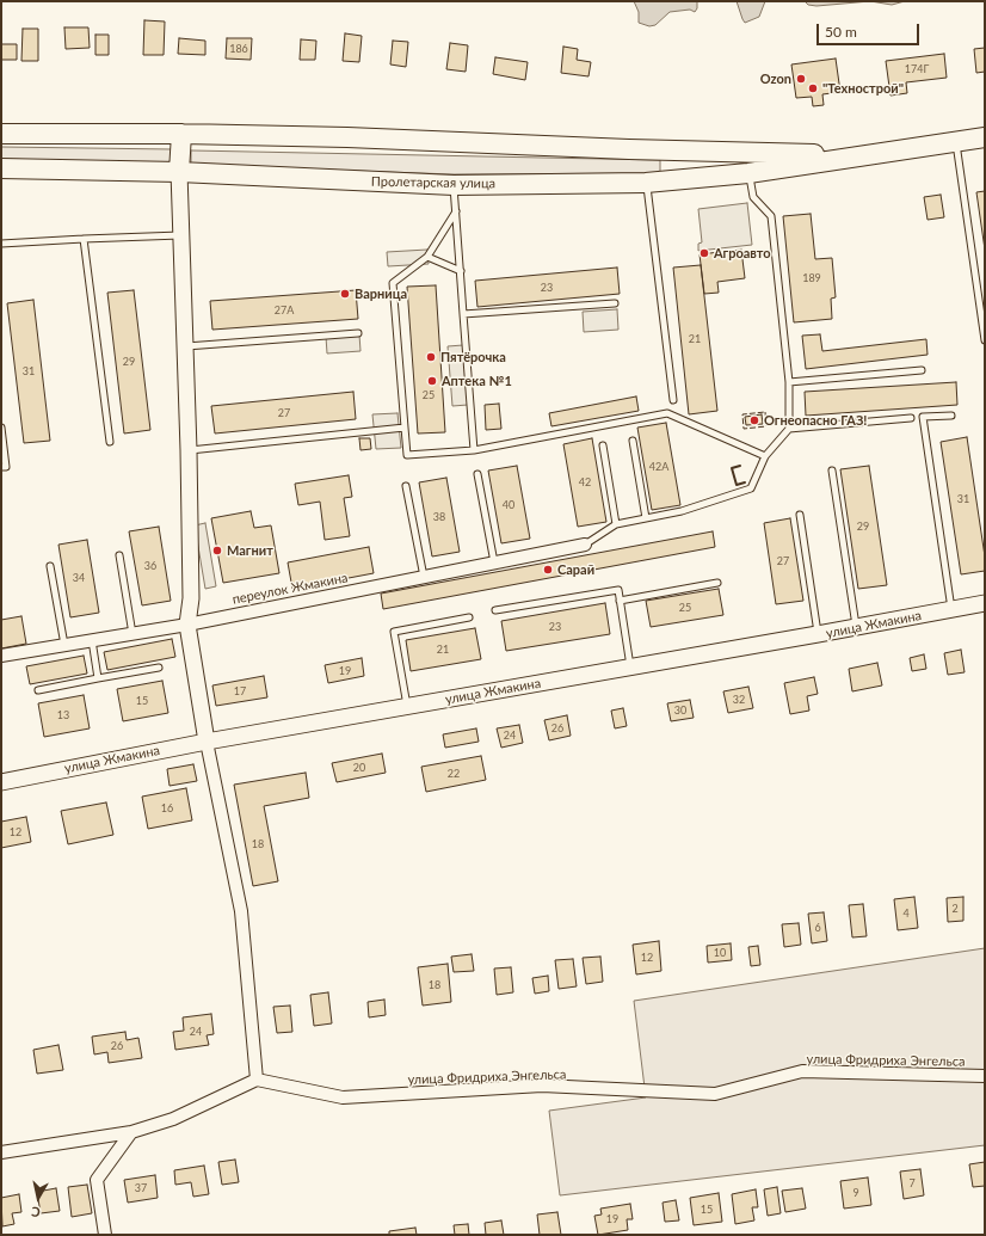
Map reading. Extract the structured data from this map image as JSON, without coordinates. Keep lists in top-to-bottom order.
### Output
{
  "streets": {
    "main road": ["Пролетарская улица"],
    "street": ["переулок Жмакина", "улица Жмакина", "улица Фридриха Энгельса"]
  },
  "places": [
    "Ozon",
    "\"Технострой\"",
    "Агроавто",
    "Варница",
    "Пятёрочка",
    "Аптека №1",
    "Огнеопасно ГАЗ!",
    "Магнит",
    "Сарай"
  ],
  "house_numbers": [
    "186",
    "174Г",
    "189",
    "23",
    "27А",
    "21",
    "29",
    "31",
    "25",
    "27",
    "42А",
    "42",
    "31",
    "40",
    "38",
    "29",
    "27",
    "36",
    "34",
    "25",
    "23",
    "21",
    "19",
    "17",
    "32",
    "15",
    "30",
    "13",
    "26",
    "24",
    "20",
    "22",
    "16",
    "12",
    "18",
    "2",
    "4",
    "6",
    "10",
    "12",
    "18",
    "24",
    "26",
    "7",
    "37",
    "9",
    "15",
    "19"
  ],
  "scale_bar": "50 m",
  "north": "bottom"
}
